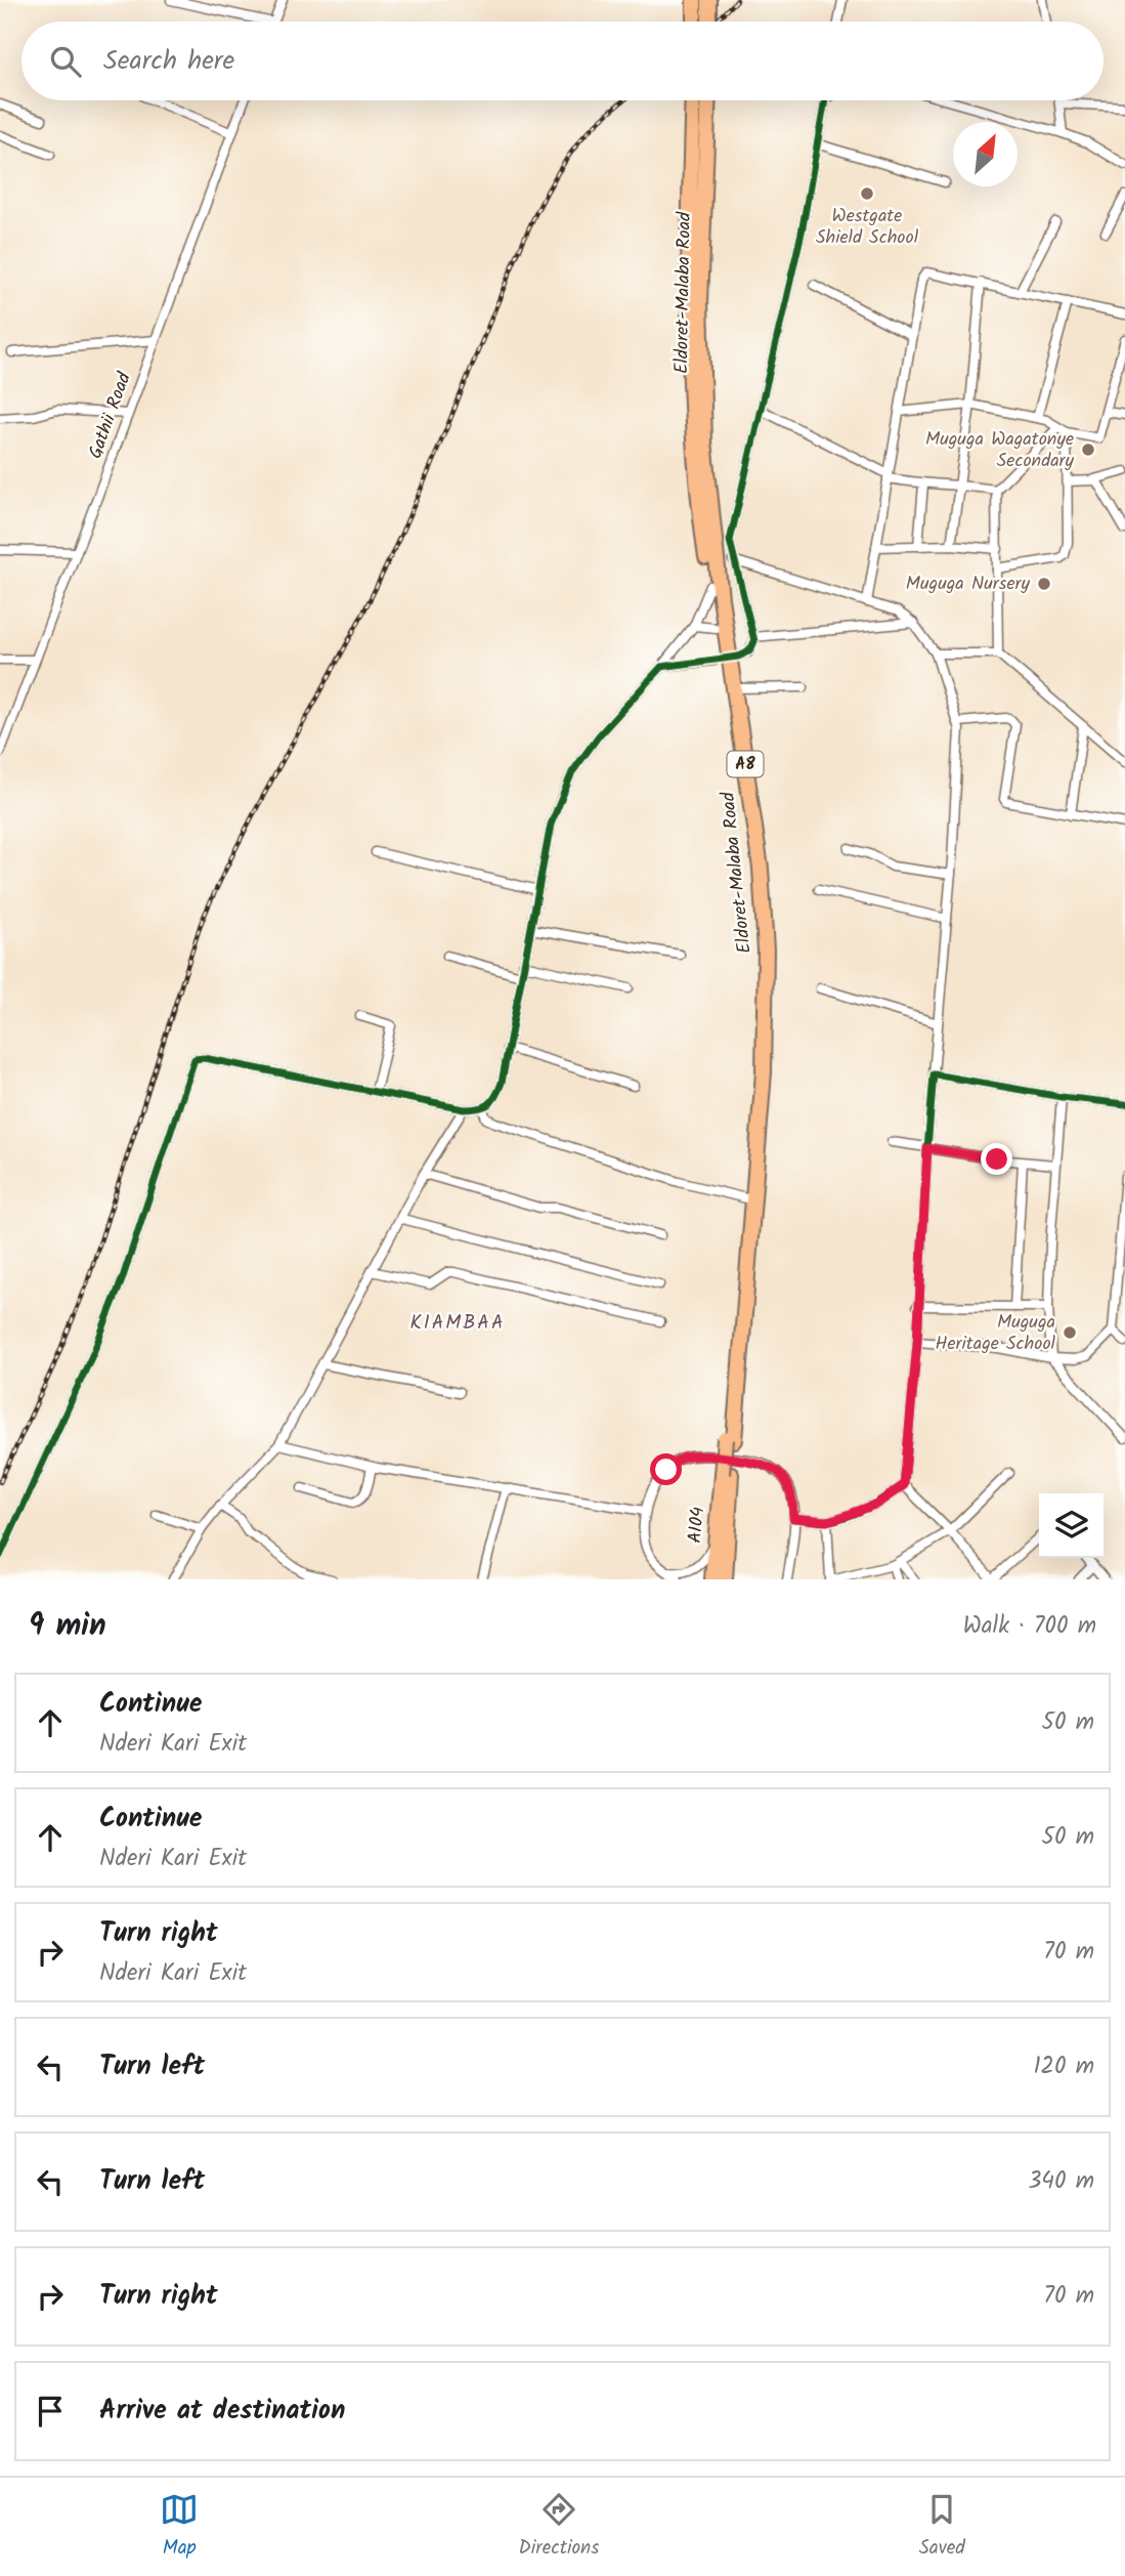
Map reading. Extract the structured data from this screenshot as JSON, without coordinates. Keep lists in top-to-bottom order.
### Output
{
  "streets": {
    "highway": ["Eldoret-Malaba Road", "A8", "A104"],
    "street": ["Gathii Road"]
  },
  "crossings": [
    ["Eldoret-Malaba Road", "A8"],
    ["A8", "A104"]
  ],
  "districts": ["KIAMBAA"],
  "places": [
    "Westgate Shield School",
    "Muguga Wagatonye Secondary",
    "Muguga Nursery",
    "Muguga Heritage School"
  ],
  "north": "top right",
  "page": {
    "search": "Search here",
    "heading": ["9 min", "Walk · 700 m"],
    "list": [
      ["Continue", "Nderi Kari Exit", "50 m"],
      ["Continue", "Nderi Kari Exit", "50 m"],
      ["Turn right", "Nderi Kari Exit", "70 m"],
      ["Turn left", "120 m"],
      ["Turn left", "340 m"],
      ["Turn right", "70 m"],
      "Arrive at destination"
    ],
    "nav": ["Map", "Directions", "Saved"]
  }
}
